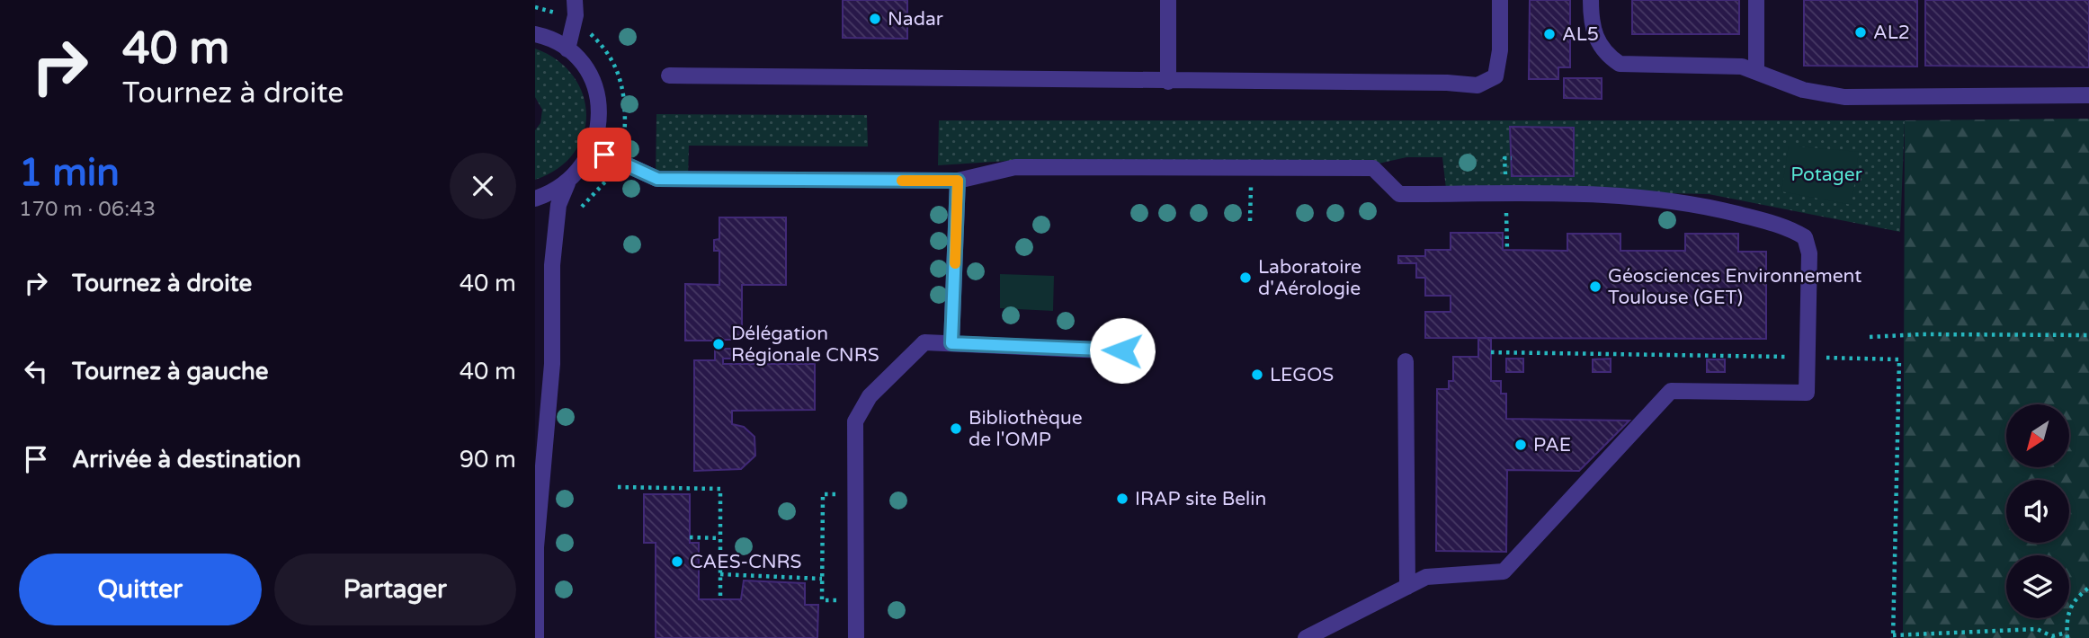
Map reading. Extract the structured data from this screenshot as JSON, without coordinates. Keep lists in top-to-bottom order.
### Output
{
  "parks": ["Potager"],
  "places": [
    "Nadar",
    "AL2",
    "AL5",
    "Laboratoire d'Aérologie",
    "Géosciences Environnement Toulouse (GET)",
    "Délégation Régionale CNRS",
    "LEGOS",
    "Bibliothèque de l'OMP",
    "PAE",
    "IRAP site Belin",
    "CAES-CNRS"
  ],
  "north": "bottom left",
  "page": {
    "turn": ["40 m", "Tournez à droite"],
    "heading": ["1 min", "170 m · 06:43"],
    "list": [
      {
        "name": "Tournez à droite",
        "value": "40 m"
      },
      {
        "name": "Tournez à gauche",
        "value": "40 m"
      },
      {
        "name": "Arrivée à destination",
        "value": "90 m"
      }
    ],
    "buttons": ["Quitter", "Partager"]
  }
}
